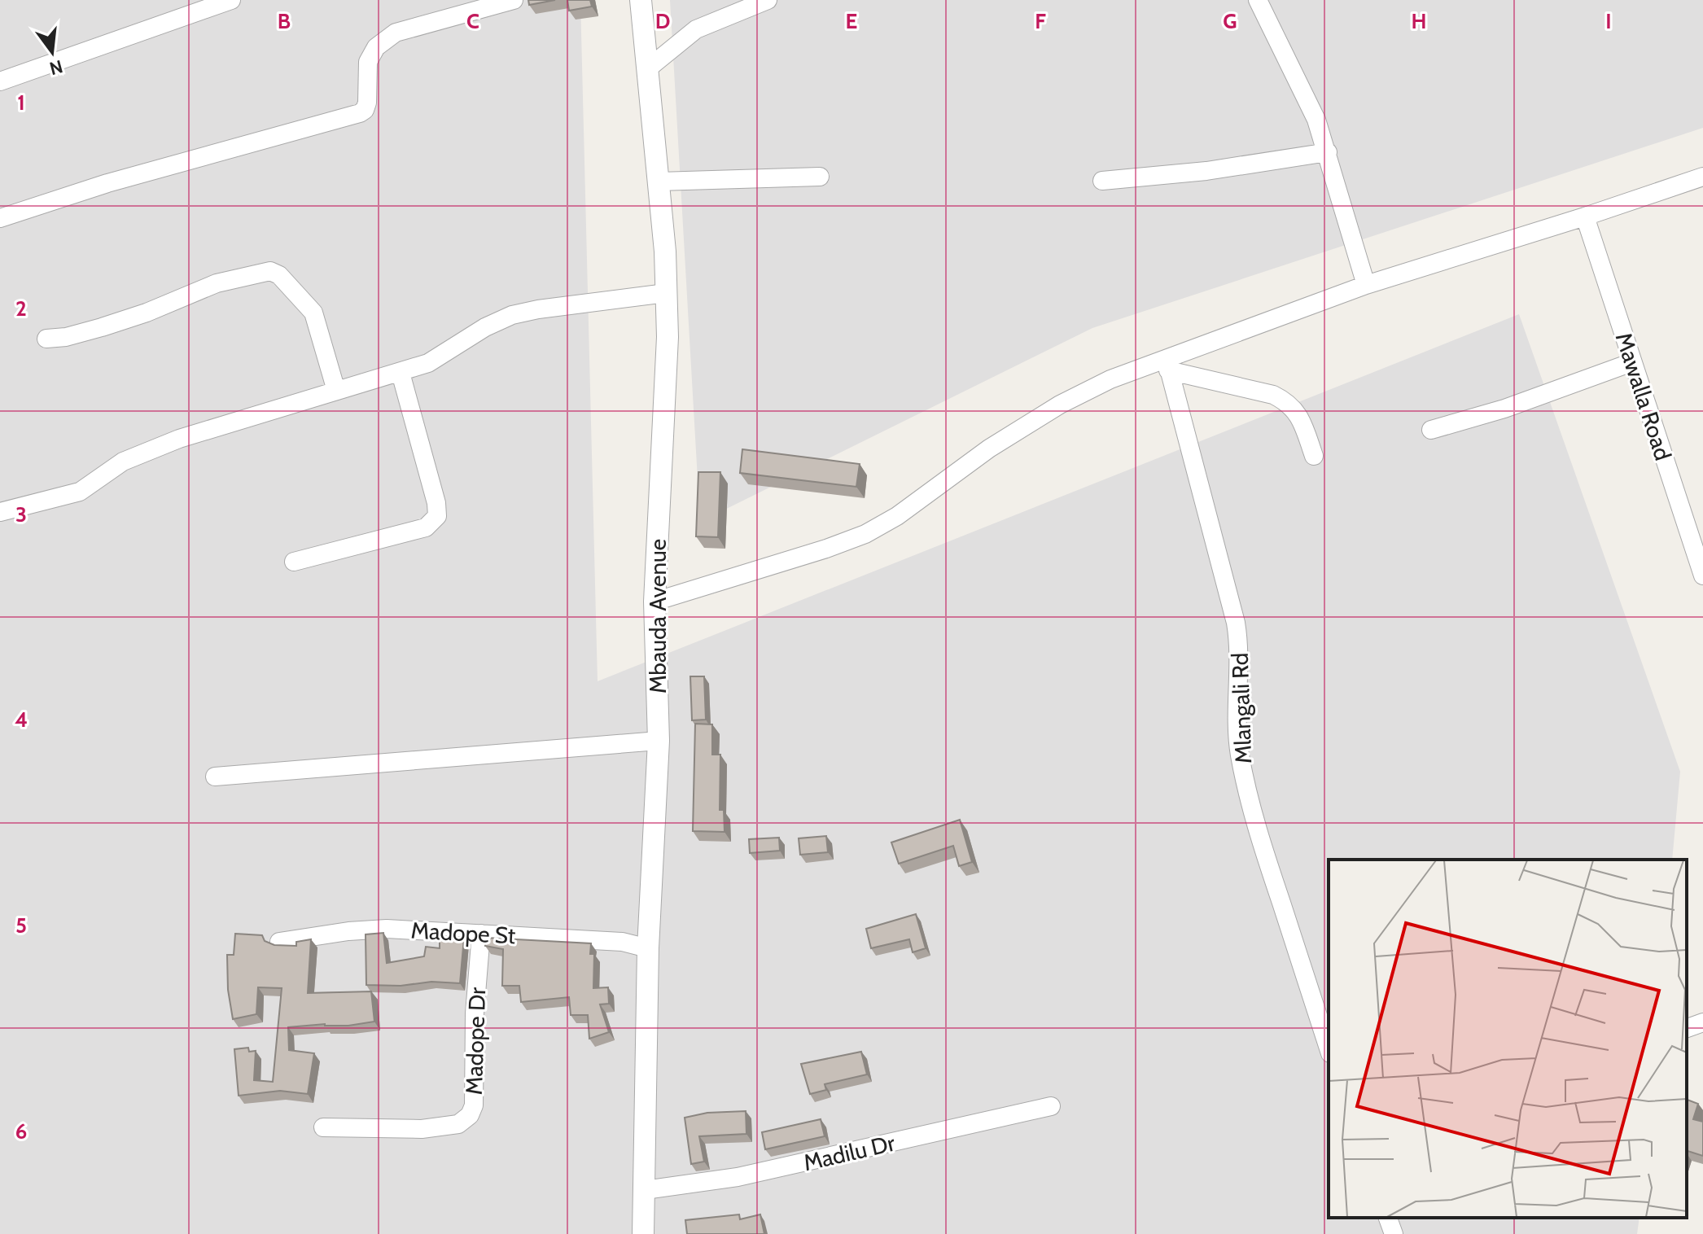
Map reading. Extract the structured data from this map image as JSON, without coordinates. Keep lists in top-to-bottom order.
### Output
{
  "streets": {
    "street": [
      "Mawalla Road",
      "Mbauda Avenue",
      "Mlangali Rd",
      "Madope St",
      "Madope Dr",
      "Madilu Dr"
    ]
  },
  "crossings": [
    ["Mbauda Avenue", "Madope St"],
    ["Mbauda Avenue", "Madilu Dr"],
    ["Madope St", "Madope Dr"]
  ],
  "north": "bottom",
  "grid": {
    "columns": [
      "B",
      "C",
      "D",
      "E",
      "F",
      "G",
      "H",
      "I"
    ],
    "rows": [
      "1",
      "2",
      "3",
      "4",
      "5",
      "6"
    ]
  }
}
